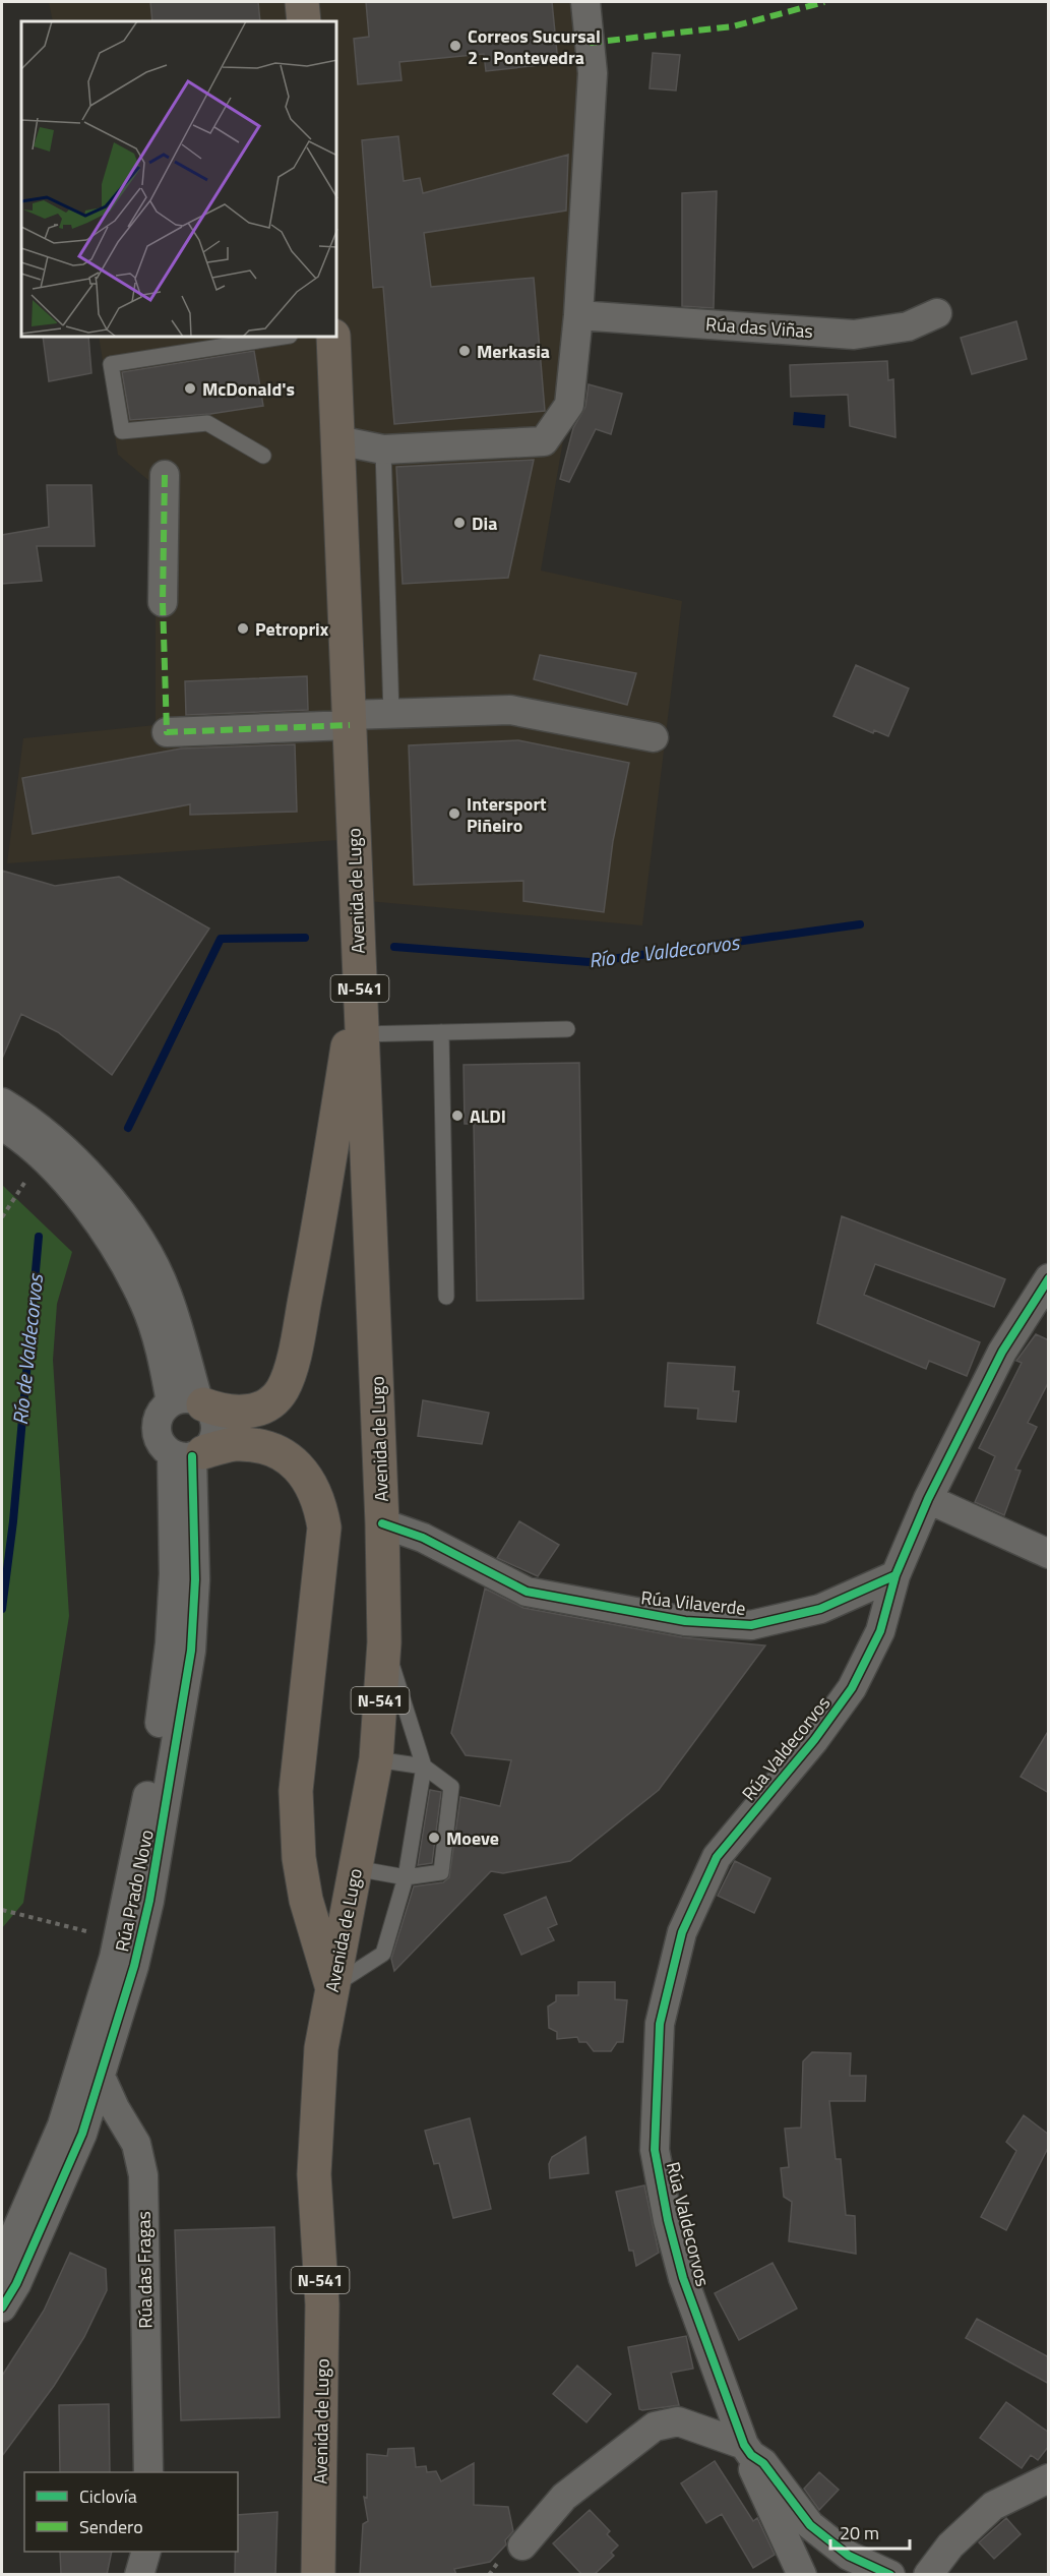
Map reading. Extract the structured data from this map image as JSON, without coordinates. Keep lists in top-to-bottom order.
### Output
{
  "streets": {
    "highway": ["Avenida de Lugo", "N-541"],
    "street": [
      "Rúa das Viñas",
      "Rúa Vilaverde",
      "Rúa Valdecorvos",
      "Rúa Prado Novo",
      "Rúa das Fragas"
    ]
  },
  "crossings": [
    ["Avenida de Lugo", "Rúa Vilaverde"],
    ["Rúa Vilaverde", "Rúa Valdecorvos"],
    ["Rúa Prado Novo", "Rúa das Fragas"]
  ],
  "water": ["Río de Valdecorvos"],
  "places": [
    "Correos Sucursal 2 - Pontevedra",
    "Merkasia",
    "McDonald's",
    "Dia",
    "Petroprix",
    "Intersport Piñeiro",
    "ALDI",
    "Moeve"
  ],
  "legend": ["Ciclovía", "Sendero"],
  "scale_bar": "20 m"
}
